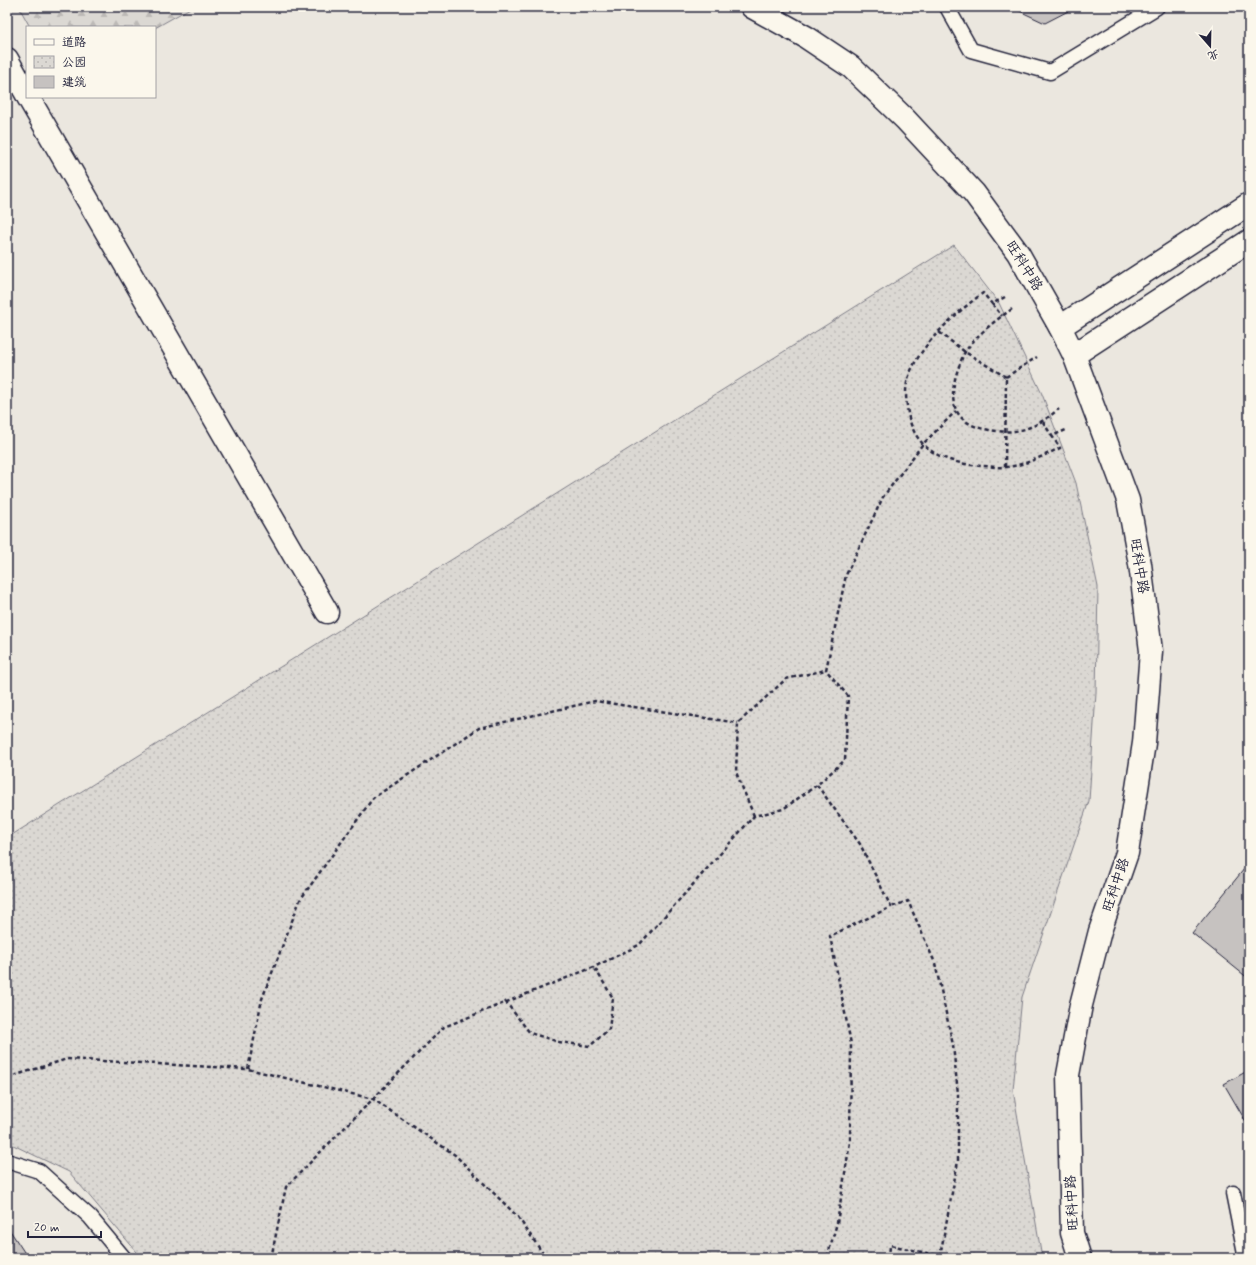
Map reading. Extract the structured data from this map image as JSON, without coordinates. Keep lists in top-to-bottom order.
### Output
{
  "streets": {
    "street": ["旺科中路"]
  },
  "legend": ["道路", "公园", "建筑"],
  "scale_bar": "20 m",
  "north": "bottom"
}
